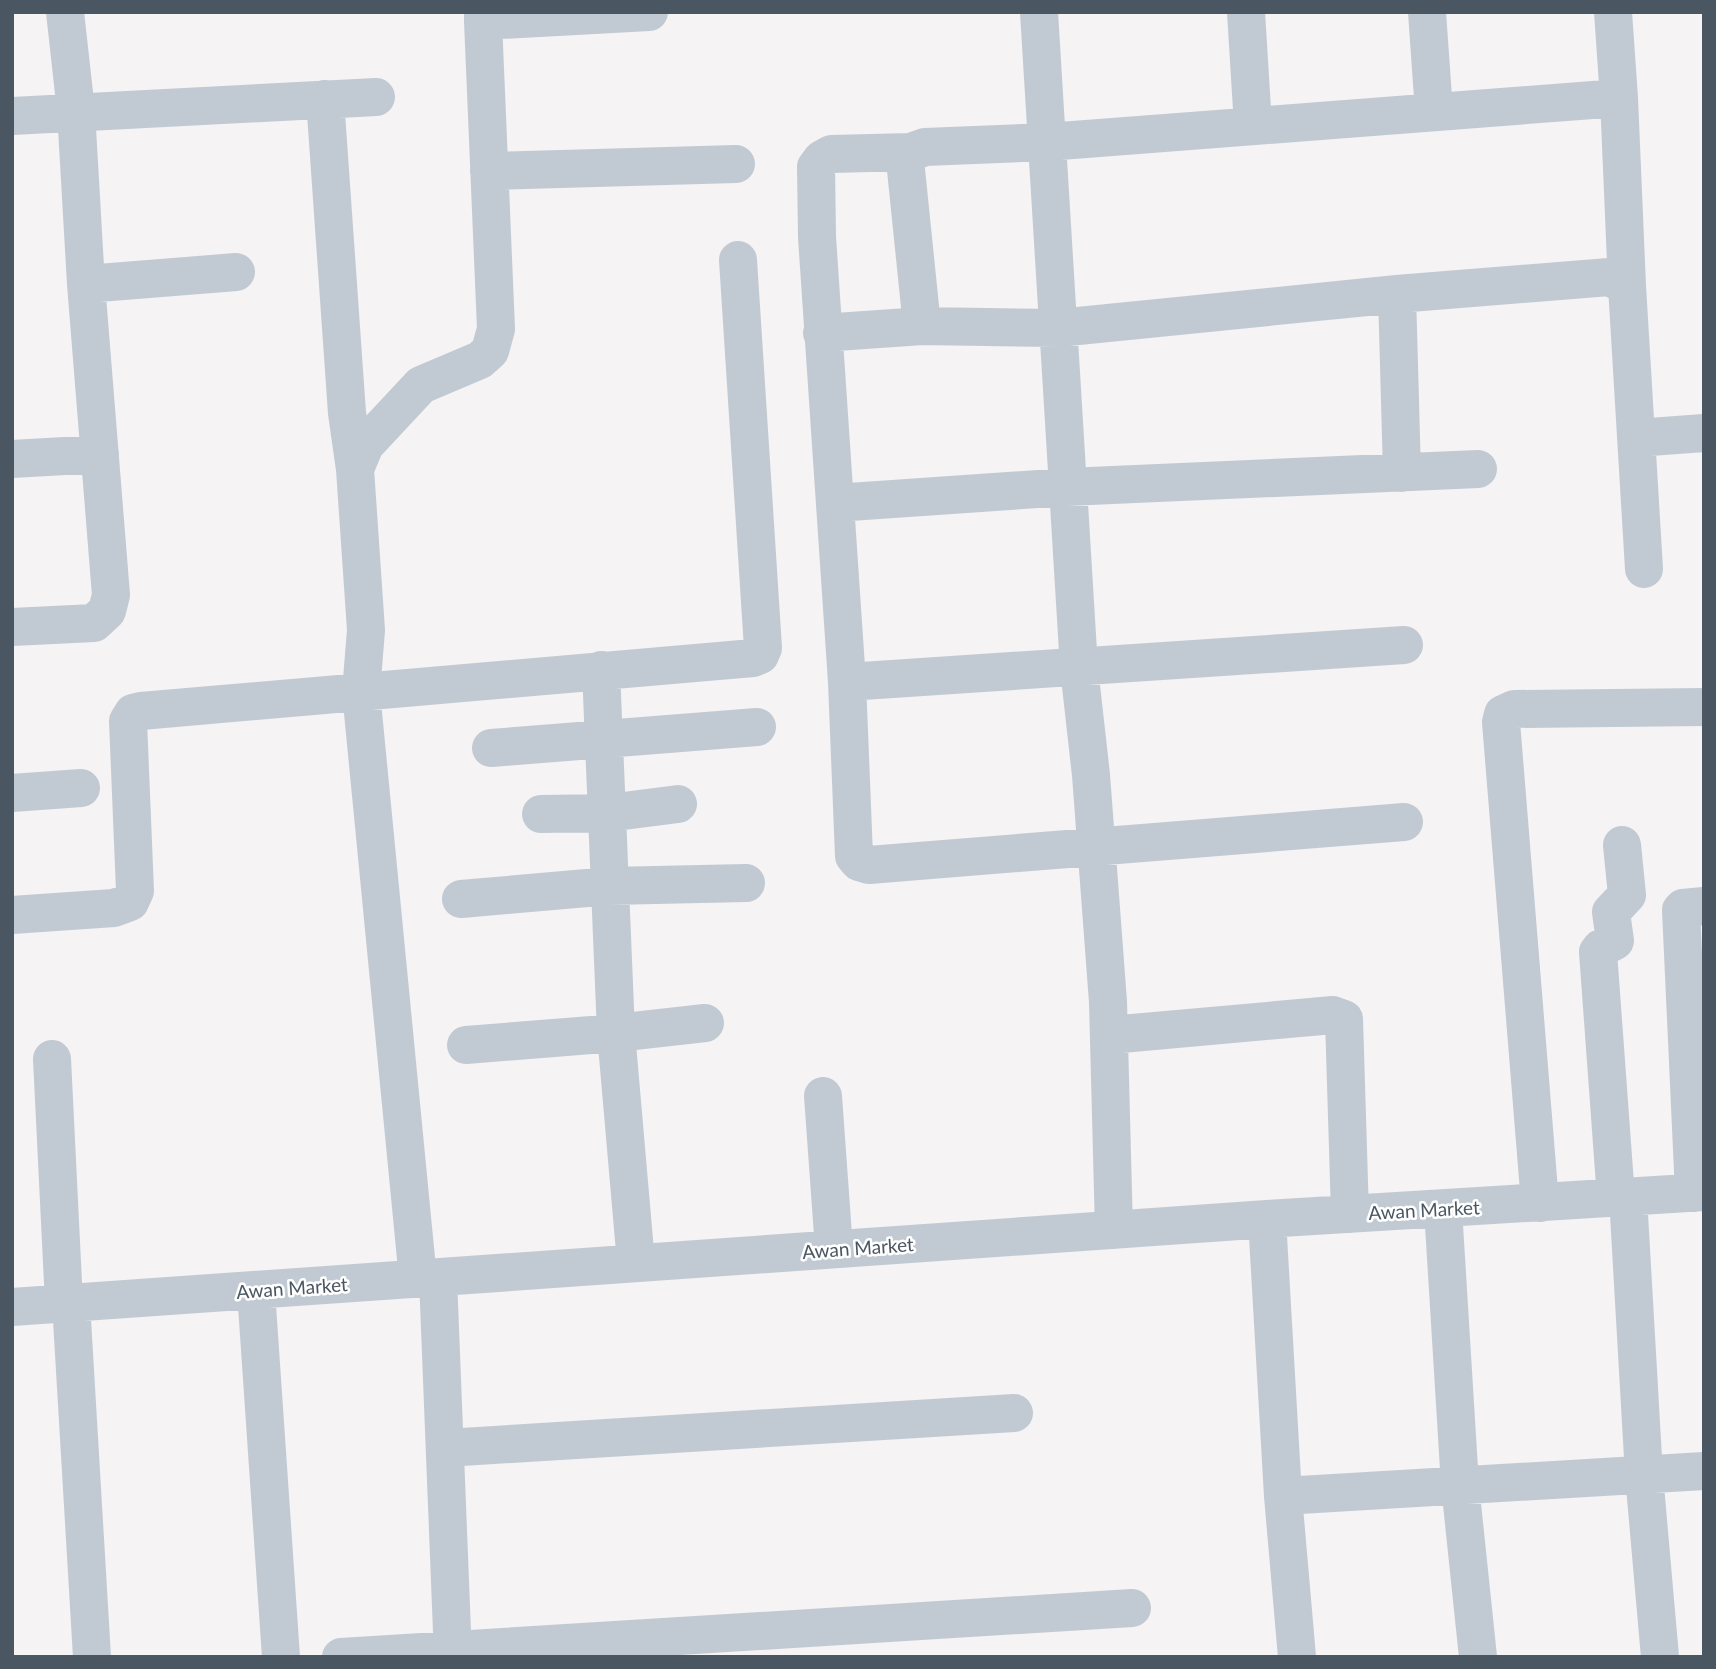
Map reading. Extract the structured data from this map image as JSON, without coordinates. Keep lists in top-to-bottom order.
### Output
{
  "streets": {
    "street": ["Awan Market"]
  }
}
